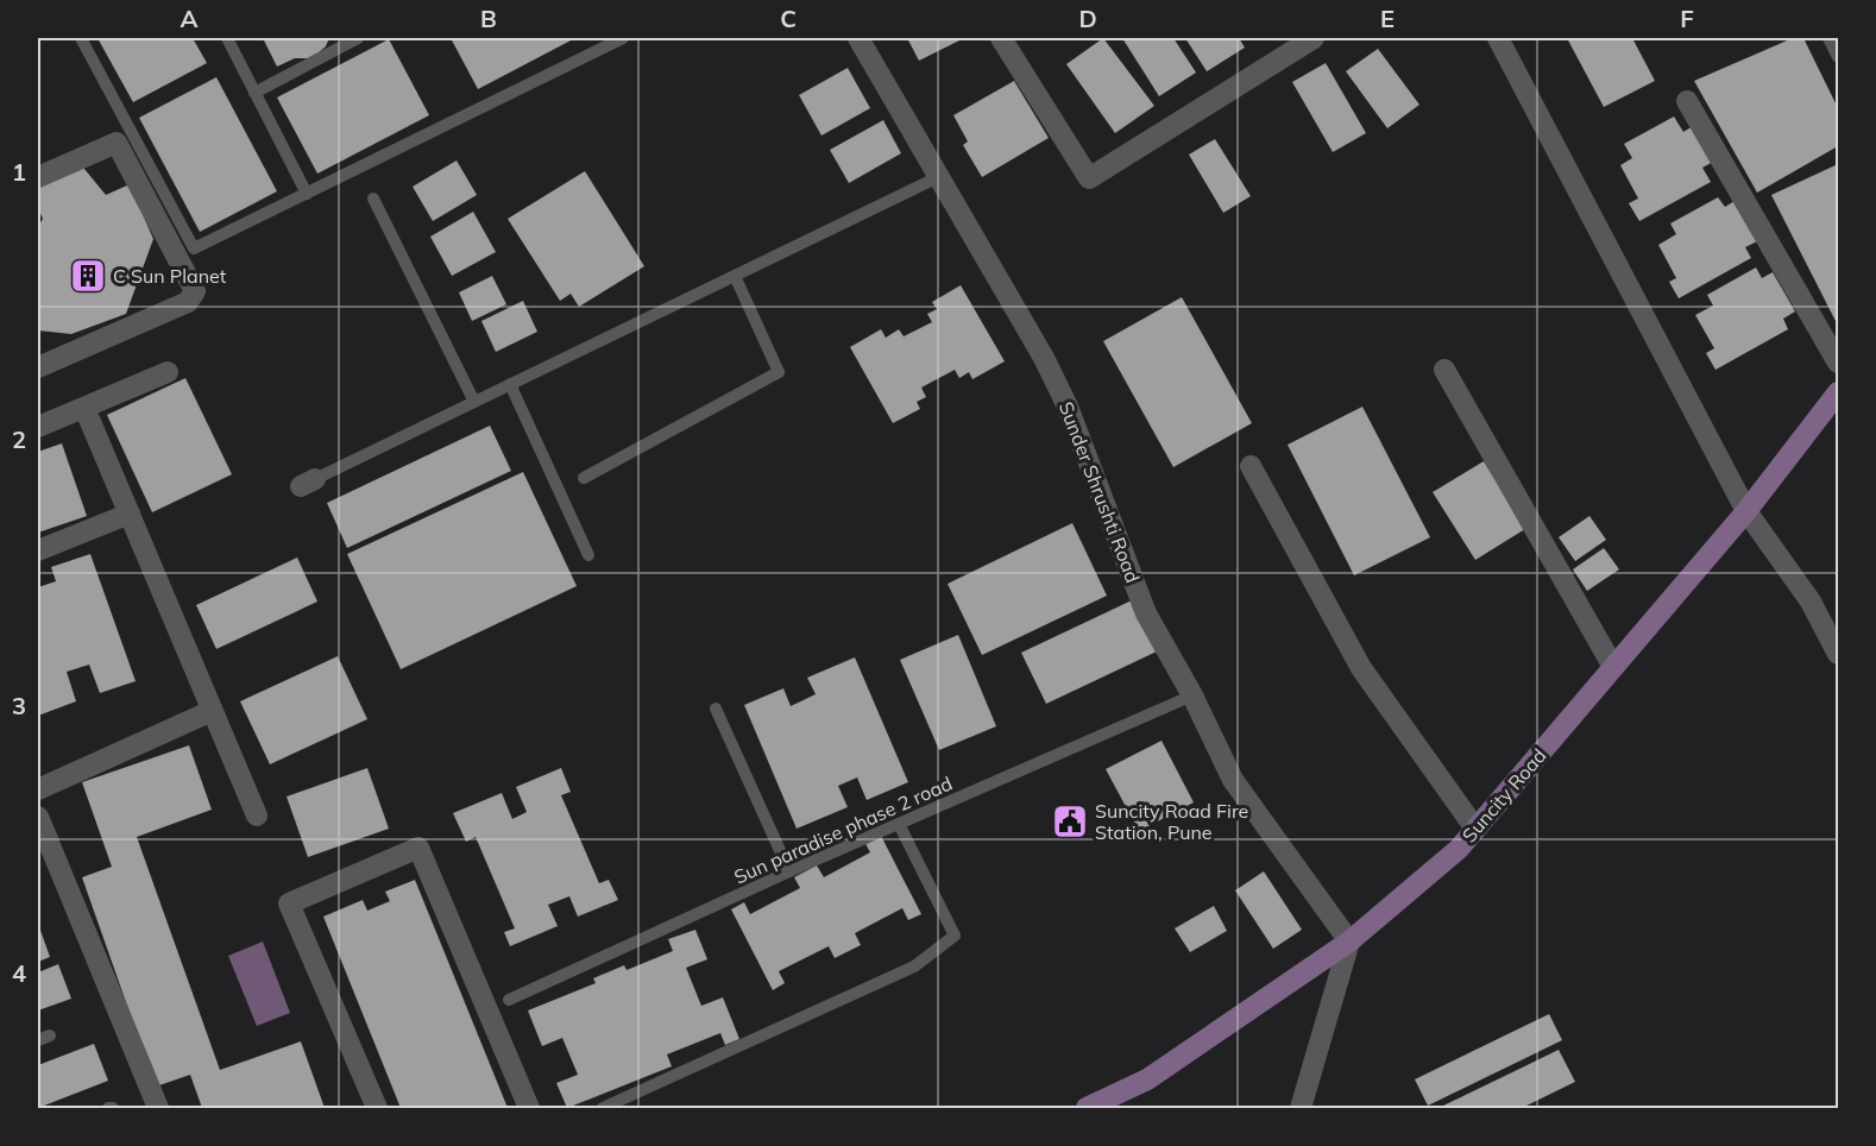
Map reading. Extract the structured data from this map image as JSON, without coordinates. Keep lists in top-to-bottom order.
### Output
{
  "streets": {
    "street": ["Sunder Shrushti Road", "Suncity Road"],
    "lane": ["Sun paradise phase 2 road"]
  },
  "crossings": [
    ["Sunder Shrushti Road", "Suncity Road"],
    ["Sunder Shrushti Road", "Sun paradise phase 2 road"]
  ],
  "places": {
    "building": ["C Sun Planet"],
    "public building": ["Suncity Road Fire Station, Pune"]
  },
  "grid": {
    "columns": [
      "A",
      "B",
      "C",
      "D",
      "E",
      "F"
    ],
    "rows": [
      "1",
      "2",
      "3",
      "4"
    ]
  }
}
